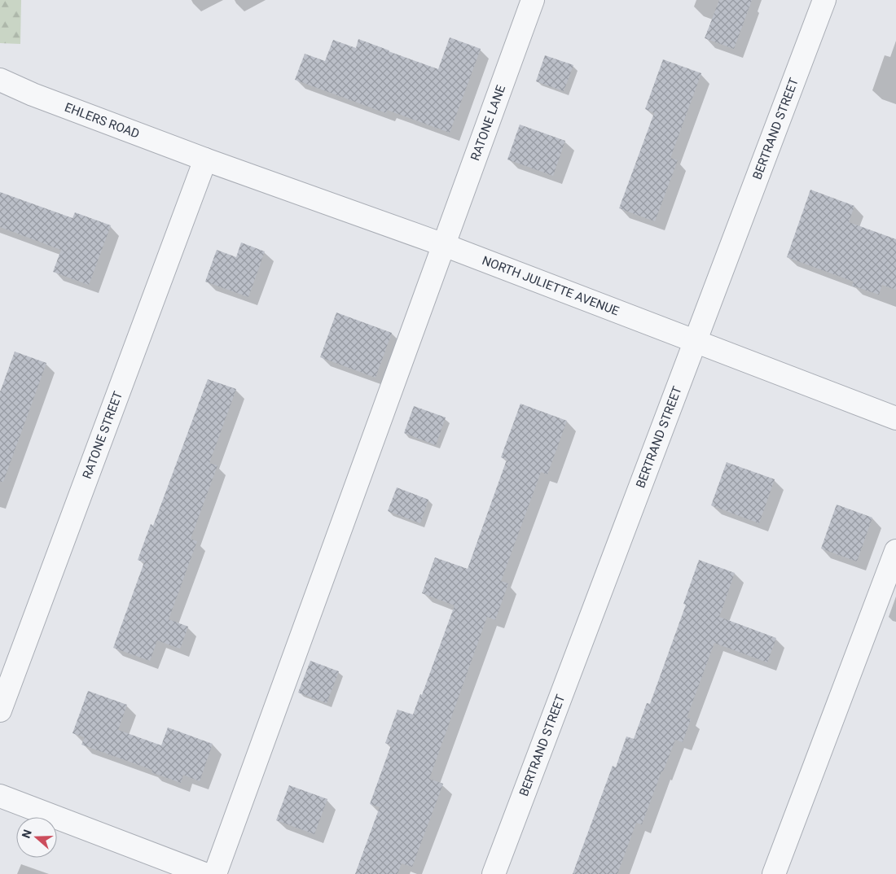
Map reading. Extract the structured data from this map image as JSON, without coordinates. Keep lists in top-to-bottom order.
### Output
{
  "streets": {
    "street": [
      "EHLERS ROAD",
      "RATONE LANE",
      "BERTRAND STREET",
      "NORTH JULIETTE AVENUE",
      "RATONE STREET"
    ]
  },
  "crossings": [
    ["EHLERS ROAD", "NORTH JULIETTE AVENUE"],
    ["EHLERS ROAD", "RATONE STREET"],
    ["RATONE LANE", "NORTH JULIETTE AVENUE"],
    ["BERTRAND STREET", "NORTH JULIETTE AVENUE"],
    ["NORTH JULIETTE AVENUE", "RATONE STREET"]
  ],
  "north": "left"
}
